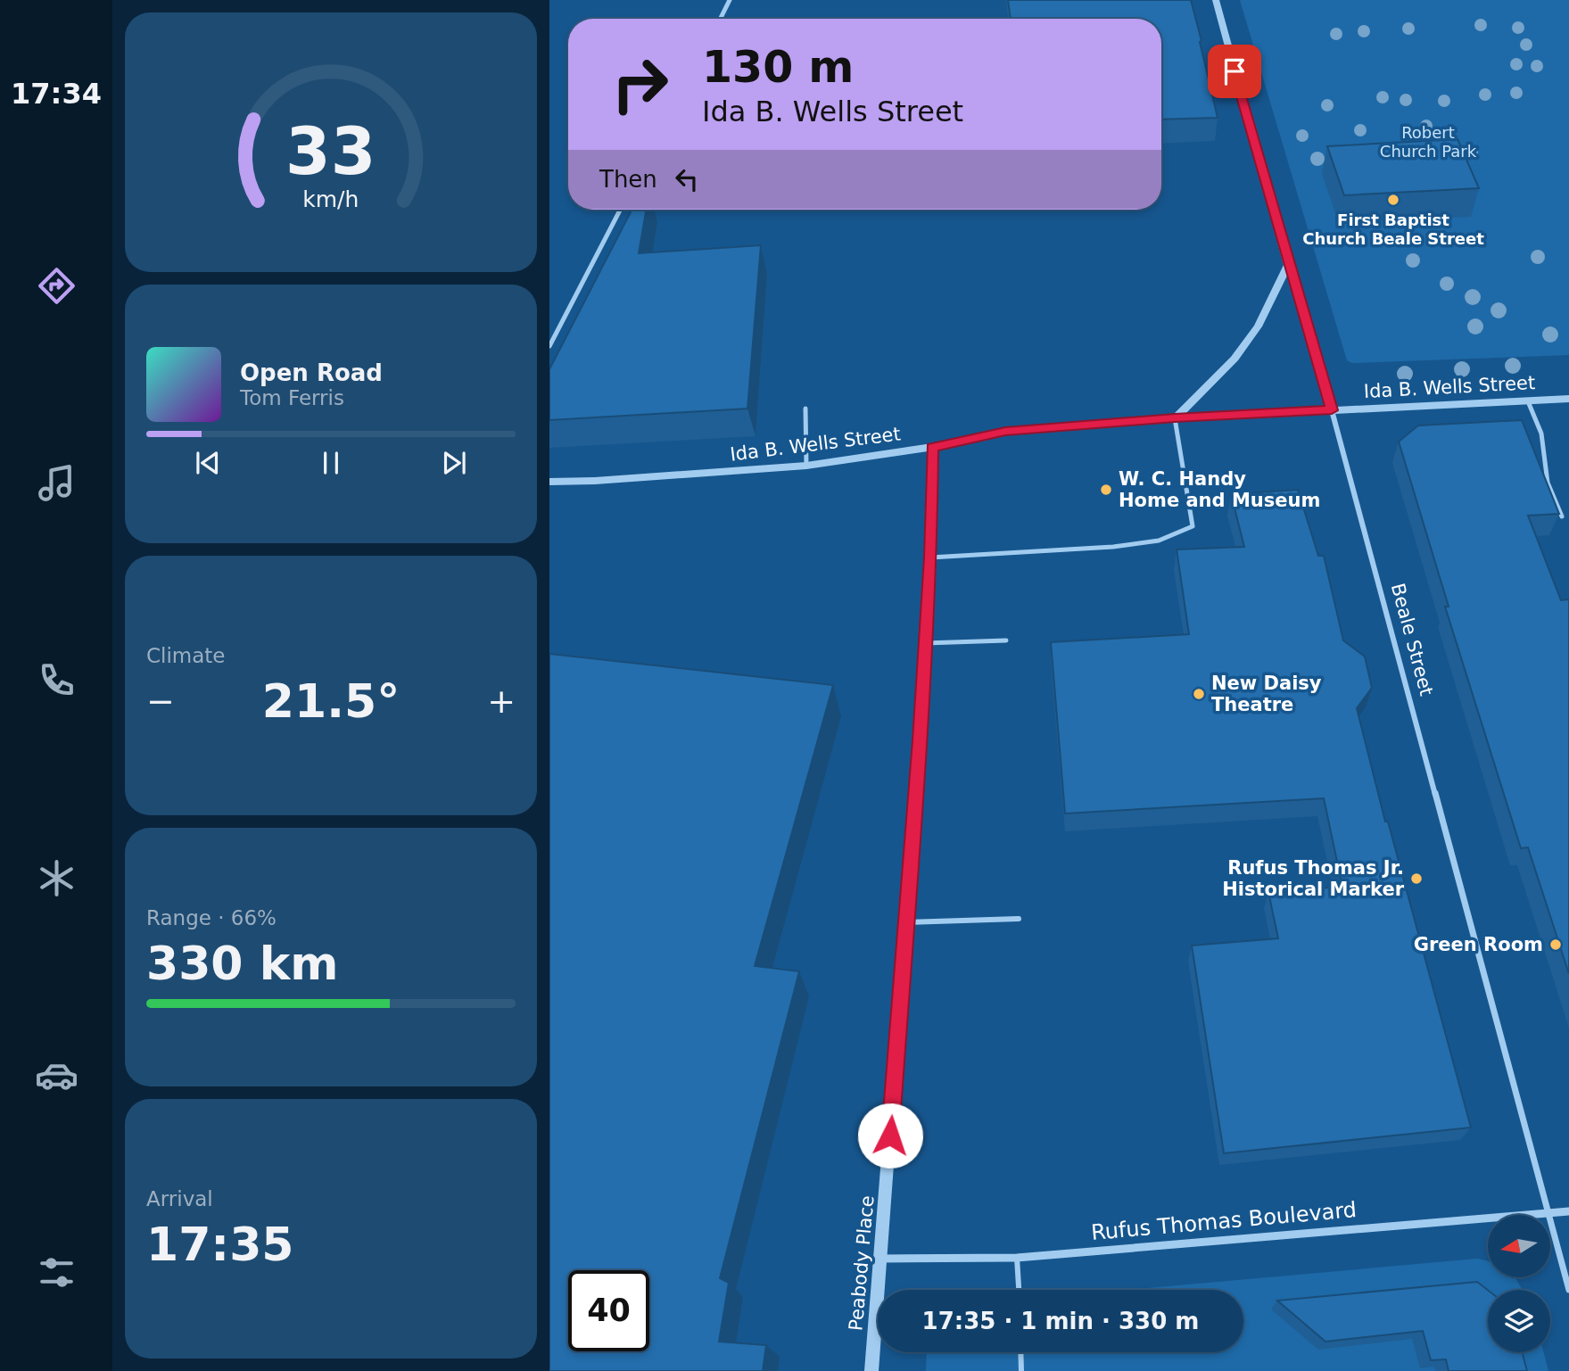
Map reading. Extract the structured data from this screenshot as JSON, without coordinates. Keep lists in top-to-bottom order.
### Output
{
  "streets": {
    "street": [
      "Ida B. Wells Street",
      "Beale Street",
      "Rufus Thomas Boulevard",
      "Peabody Place"
    ]
  },
  "crossings": [
    ["Ida B. Wells Street", "Beale Street"],
    ["Ida B. Wells Street", "Peabody Place"],
    ["Beale Street", "Rufus Thomas Boulevard"],
    ["Rufus Thomas Boulevard", "Peabody Place"]
  ],
  "parks": ["Robert Church Park"],
  "places": [
    "First Baptist Church Beale Street",
    "W. C. Handy Home and Museum",
    "New Daisy Theatre",
    "Rufus Thomas Jr. Historical Marker",
    "Green Room"
  ],
  "north": "left",
  "page": {
    "tabs": "17:34",
    "turn": ["130 m", "Ida B. Wells Street"],
    "then": "Then",
    "song": ["Open Road", "Tom Ferris"],
    "tile": [
      "Climate",
      ["Range · 66%", "330 km"],
      ["Arrival", "17:35"]
    ],
    "heat": ["−", "21.5°", "+"],
    "limit": "40",
    "trip": "17:35 · 1 min · 330 m",
    "gauge": ["33", "km/h"]
  }
}
